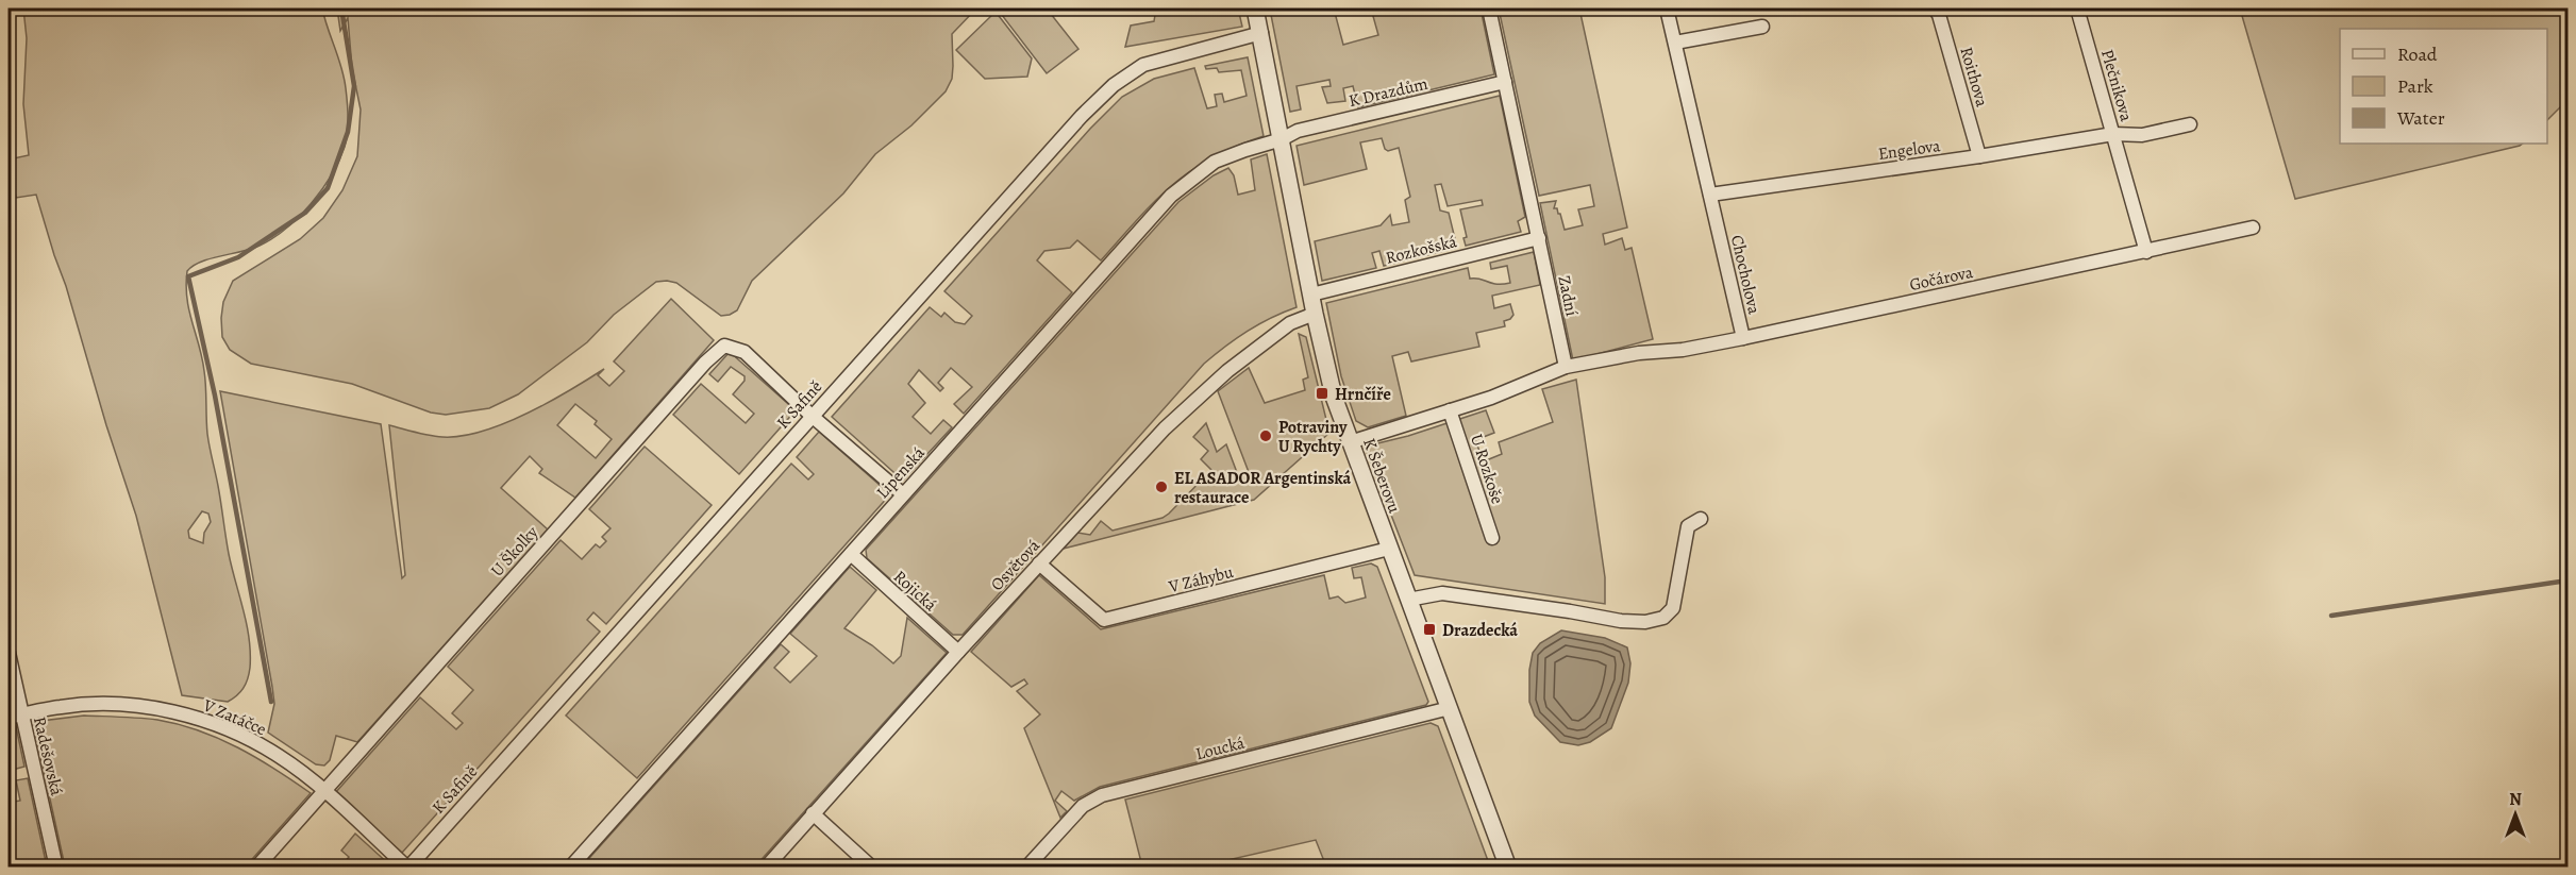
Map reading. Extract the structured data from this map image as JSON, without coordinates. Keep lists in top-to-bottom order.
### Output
{
  "streets": {
    "street": [
      "Roithova",
      "Plečnikova",
      "K Drazdům",
      "Engelova",
      "Rozkošská",
      "Chocholova",
      "Gočárova",
      "Zadní",
      "K Safině",
      "U Rozkoše",
      "Lipenská",
      "K Šeberovu",
      "U Školky",
      "Osvětová",
      "V Záhybu",
      "Rojická",
      "V Zatáčce",
      "Loucká",
      "Radešovská"
    ]
  },
  "crossings": [
    ["Roithova", "Engelova"],
    ["Plečnikova", "Engelova"],
    ["Plečnikova", "Gočárova"],
    ["K Drazdům", "Zadní"],
    ["K Drazdům", "Lipenská"],
    ["K Drazdům", "K Šeberovu"],
    ["Engelova", "Chocholova"],
    ["Rozkošská", "Zadní"],
    ["Rozkošská", "K Šeberovu"],
    ["Chocholova", "Gočárova"],
    ["Chocholova", "Zadní"],
    ["K Safině", "K Šeberovu"],
    ["K Safině", "U Školky"],
    ["K Safině", "V Zatáčce"],
    ["Lipenská", "K Šeberovu"],
    ["Lipenská", "Rojická"],
    ["K Šeberovu", "Osvětová"],
    ["K Šeberovu", "V Záhybu"],
    ["K Šeberovu", "Loucká"],
    ["U Školky", "V Zatáčce"],
    ["Osvětová", "V Záhybu"],
    ["Osvětová", "Rojická"],
    ["V Zatáčce", "Radešovská"]
  ],
  "places": {
    "transit": ["Hrnčíře", "Drazdecká"],
    "other": ["Potraviny U Rychty", "EL ASADOR Argentinská restaurace"]
  },
  "legend": ["Road", "Park", "Water"],
  "north": "top"
}
